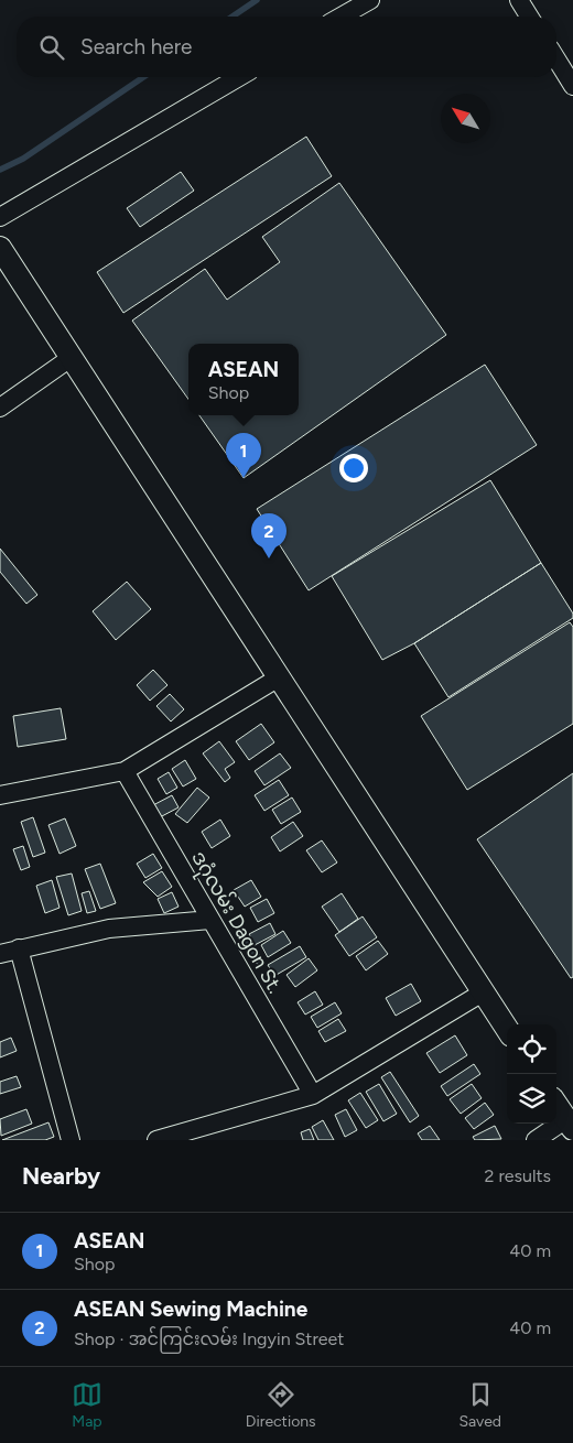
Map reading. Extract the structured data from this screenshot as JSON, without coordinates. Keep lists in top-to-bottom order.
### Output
{
  "streets": {
    "street": ["ဒဂုံလမ်း Dagon St."]
  },
  "north": "top left",
  "page": {
    "search": "Search here",
    "popup": ["ASEAN", "Shop"],
    "pins": ["1", "2"],
    "heading": ["Nearby", "2 results"],
    "list": [
      {
        "mark": "1",
        "name": "ASEAN",
        "note": "Shop",
        "value": "40 m"
      },
      {
        "mark": "2",
        "name": "ASEAN Sewing Machine",
        "note": "Shop · အင်ကြင်းလမ်း Ingyin Street",
        "value": "40 m"
      }
    ],
    "nav": ["Map", "Directions", "Saved"]
  }
}
